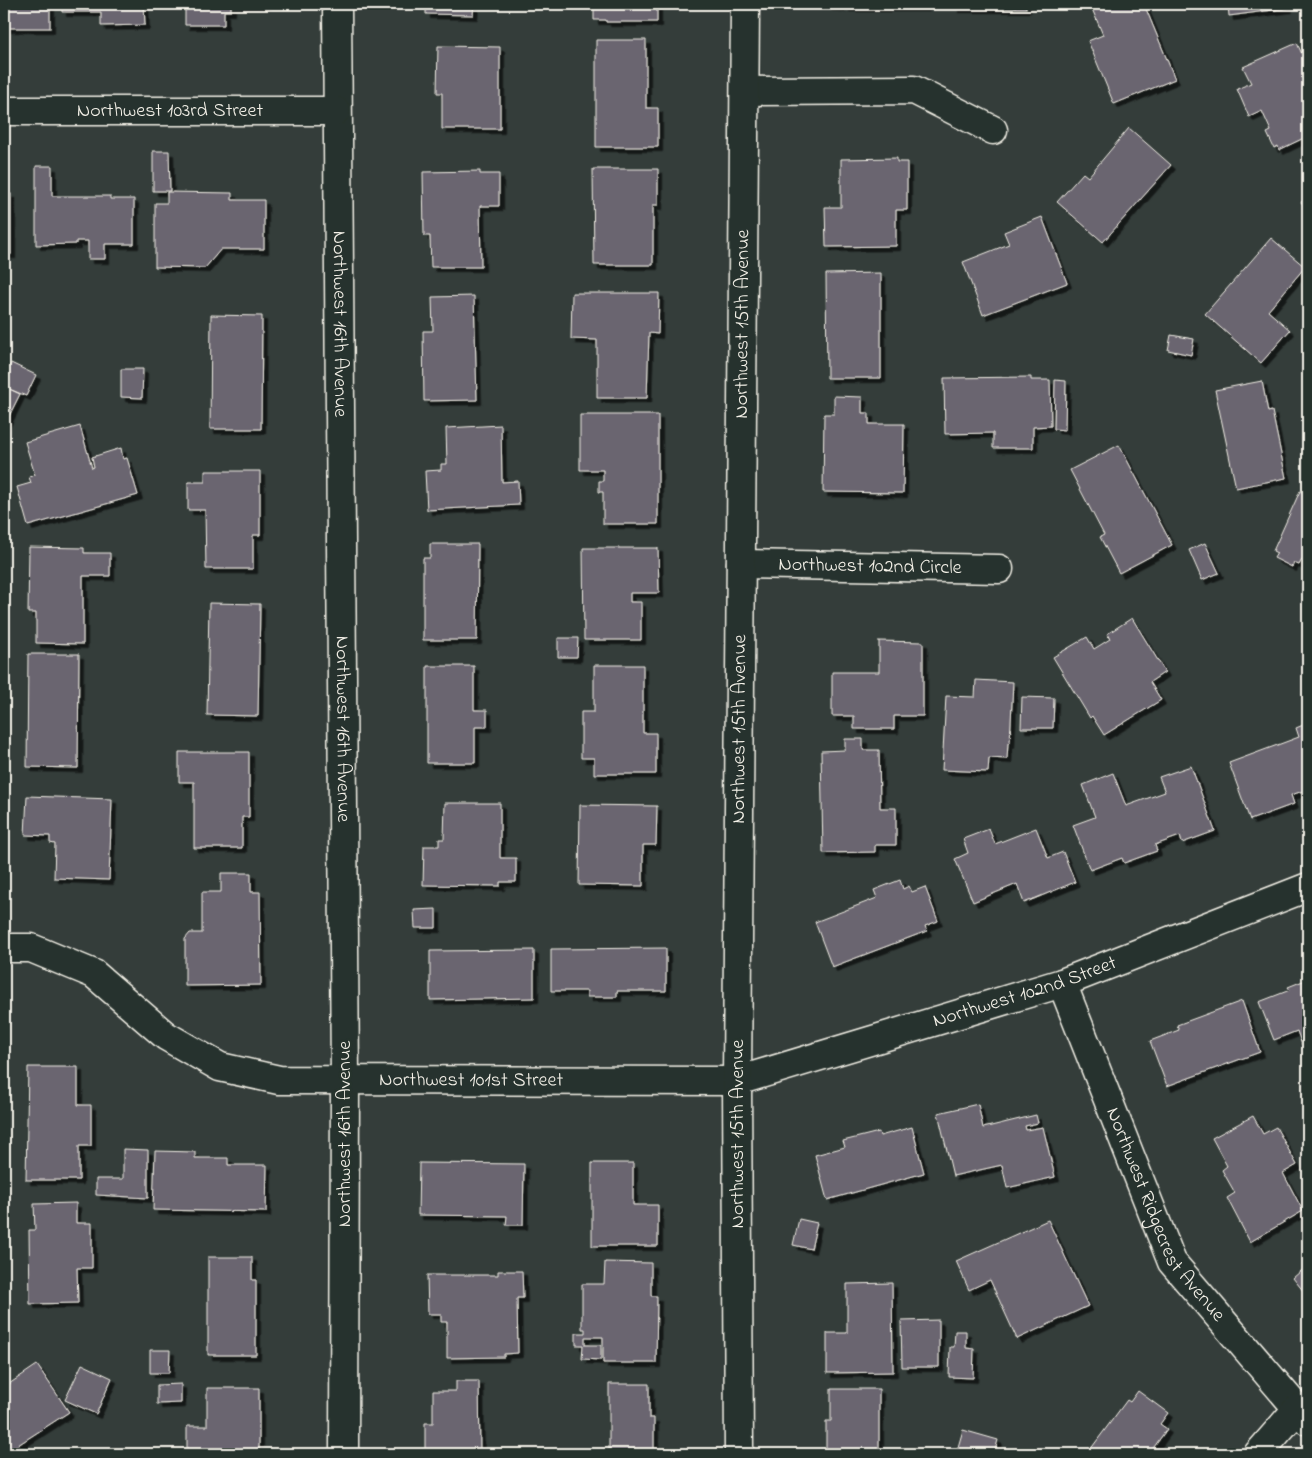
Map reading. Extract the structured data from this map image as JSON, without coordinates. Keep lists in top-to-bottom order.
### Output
{
  "streets": {
    "street": [
      "Northwest 103rd Street",
      "Northwest 16th Avenue",
      "Northwest 15th Avenue",
      "Northwest 102nd Circle",
      "Northwest 102nd Street",
      "Northwest 101st Street",
      "Northwest Ridgecrest Avenue"
    ]
  },
  "crossings": [
    ["Northwest 103rd Street", "Northwest 16th Avenue"],
    ["Northwest 16th Avenue", "Northwest 101st Street"],
    ["Northwest 15th Avenue", "Northwest 102nd Circle"],
    ["Northwest 15th Avenue", "Northwest 102nd Street"],
    ["Northwest 15th Avenue", "Northwest 101st Street"],
    ["Northwest 102nd Street", "Northwest 101st Street"],
    ["Northwest 102nd Street", "Northwest Ridgecrest Avenue"]
  ]
}
